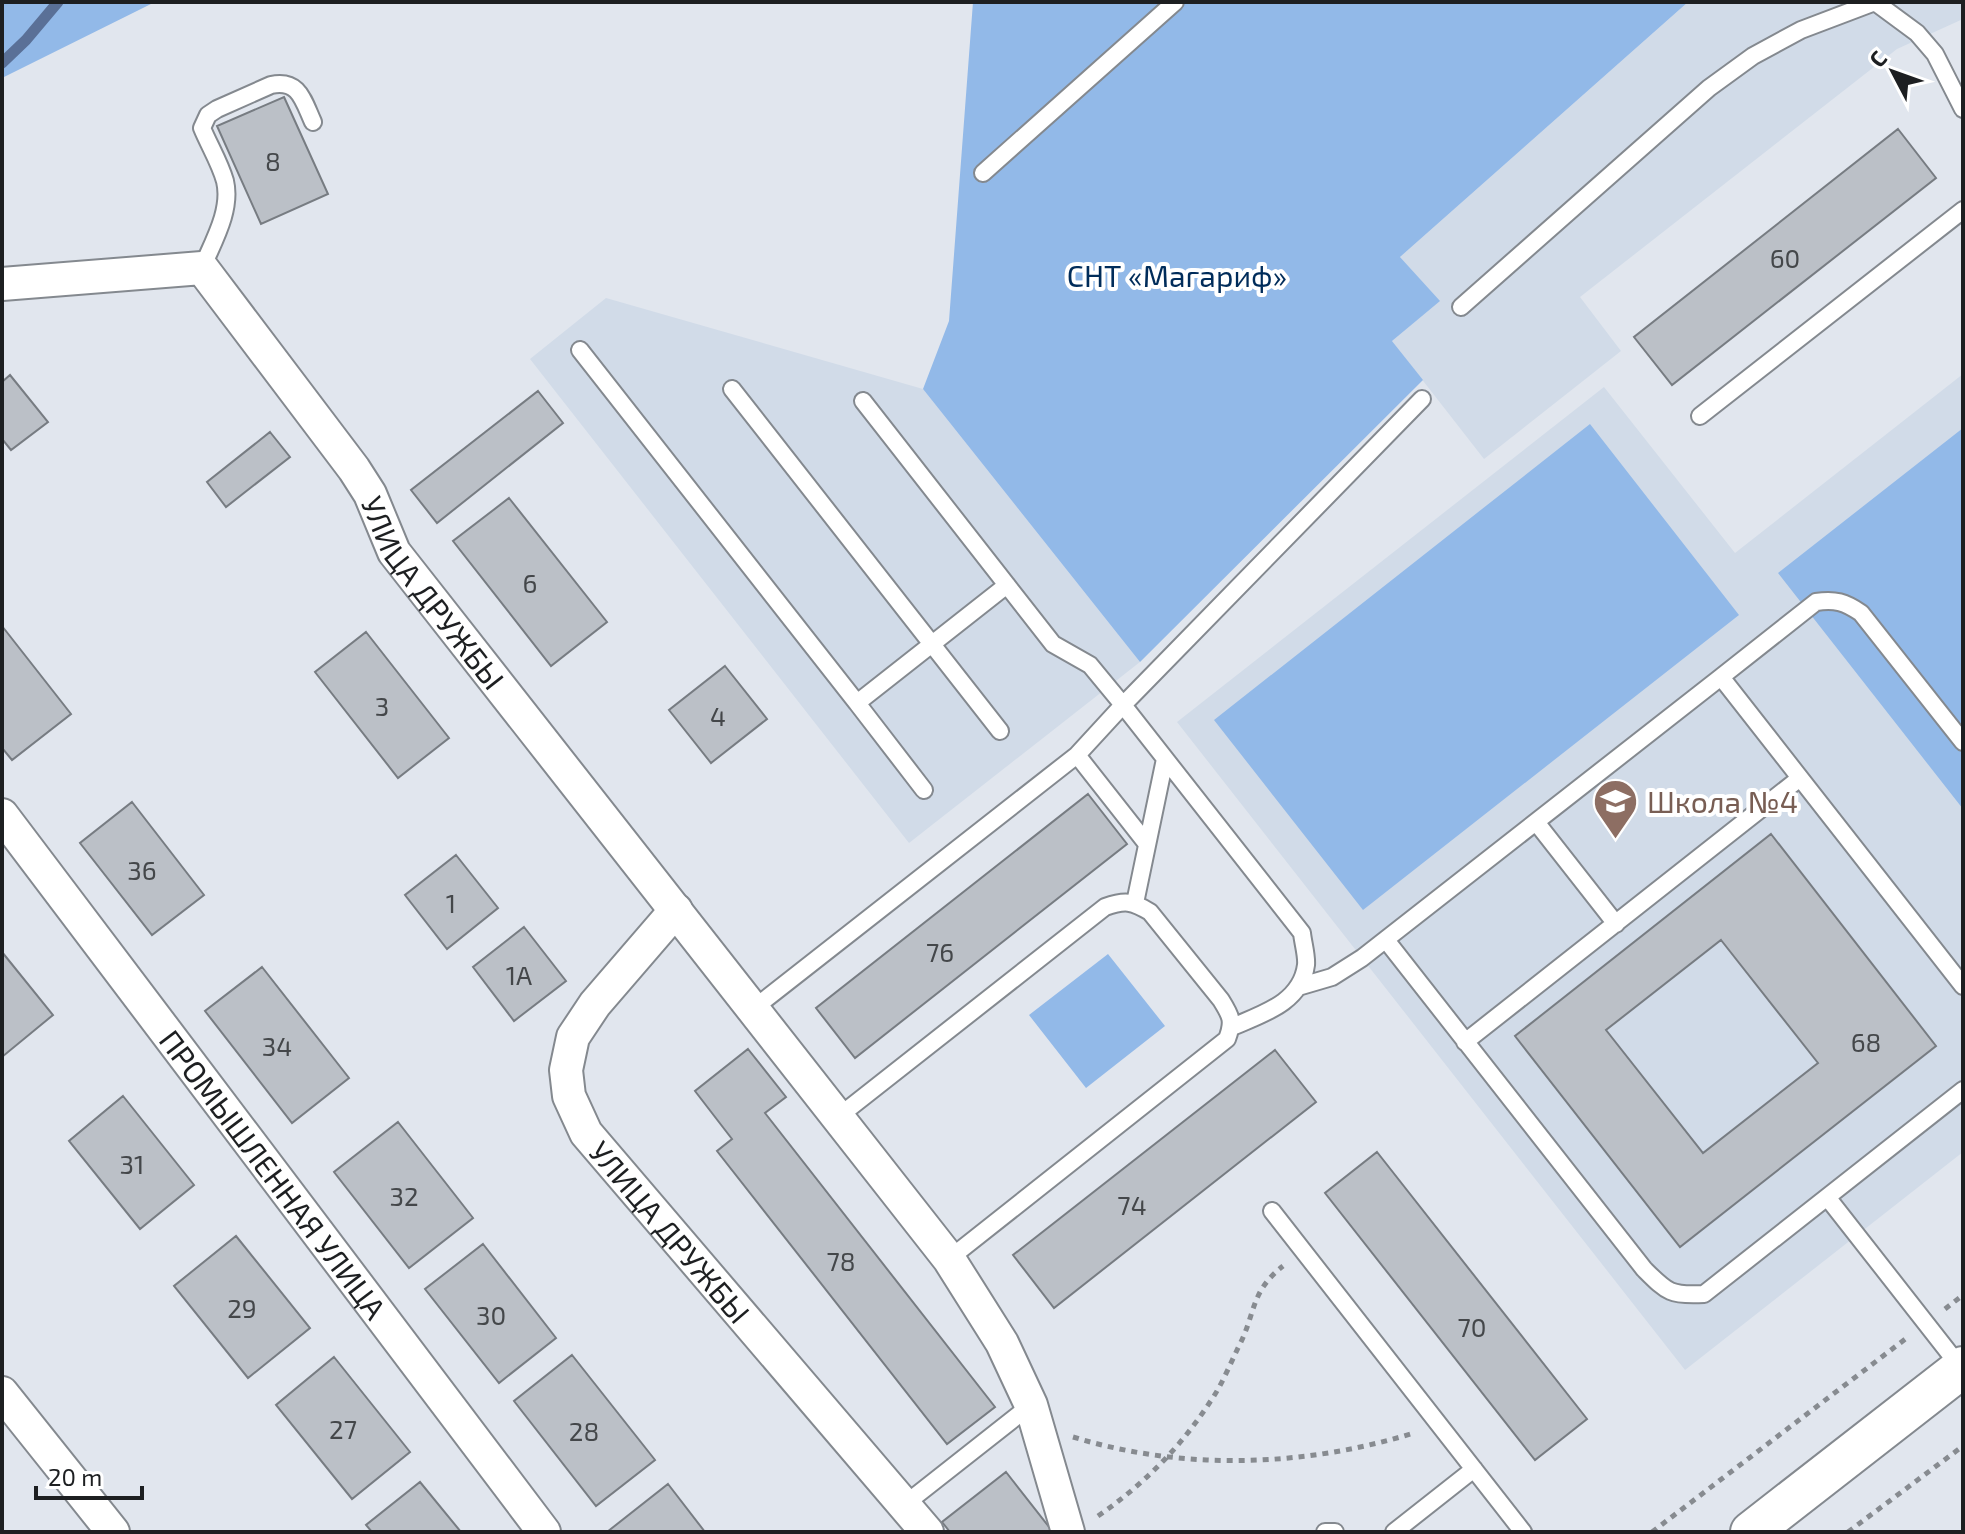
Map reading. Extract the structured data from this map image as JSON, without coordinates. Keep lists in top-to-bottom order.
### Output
{
  "streets": {
    "street": ["УЛИЦА ДРУЖБЫ", "ПРОМЫШЛЕННАЯ УЛИЦА"]
  },
  "parks": ["СНТ «Магариф»"],
  "places": {
    "school or university": ["Школа №4"]
  },
  "house_numbers": [
    "8",
    "60",
    "6",
    "3",
    "4",
    "36",
    "1",
    "76",
    "1А",
    "68",
    "34",
    "31",
    "32",
    "74",
    "78",
    "29",
    "30",
    "70",
    "27",
    "28"
  ],
  "scale_bar": "20 m",
  "north": "top left"
}
